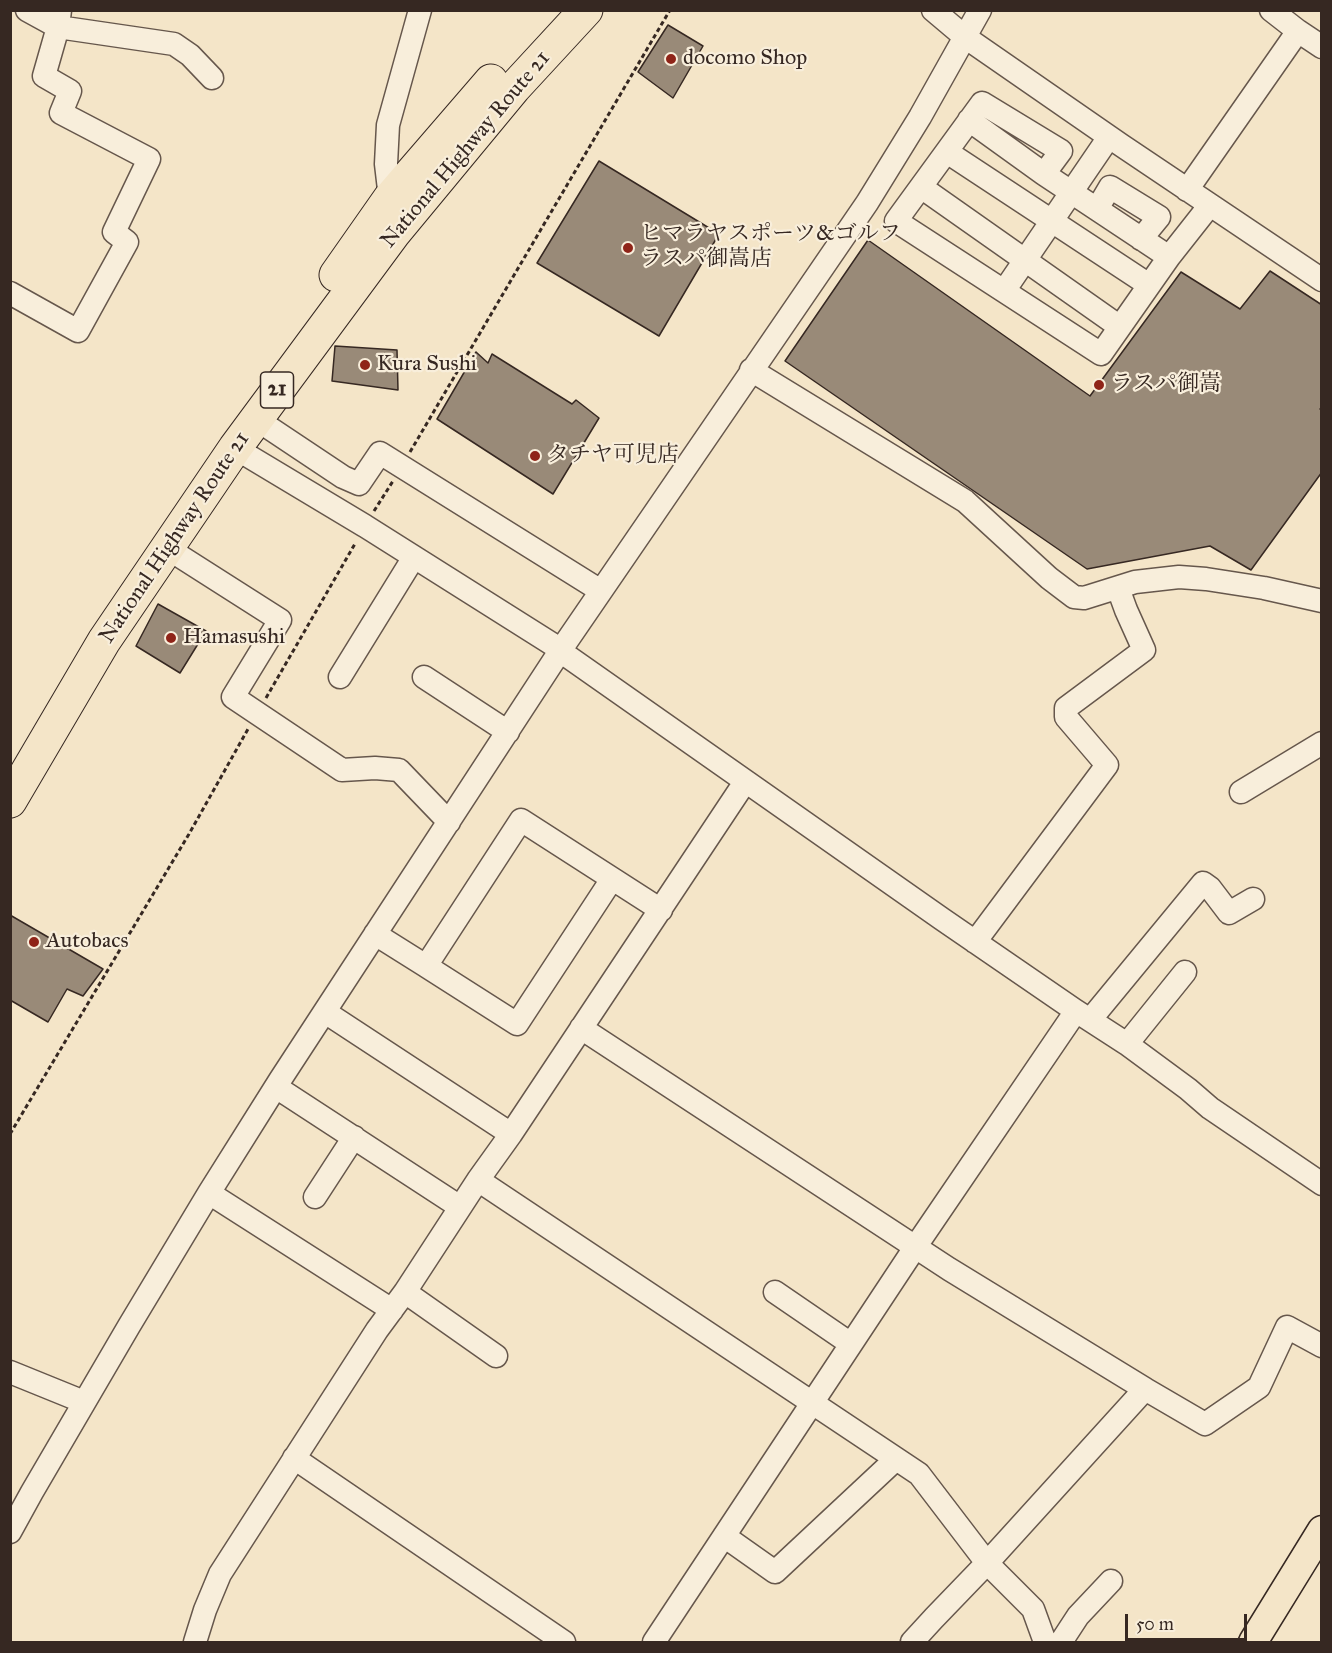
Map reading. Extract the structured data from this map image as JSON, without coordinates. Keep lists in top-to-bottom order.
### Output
{
  "streets": {
    "highway": ["National Highway Route 21", "21"]
  },
  "places": [
    "docomo Shop",
    "ヒマラヤスポーツ&ゴルフ ラスパ御嵩店",
    "Kura Sushi",
    "ラスパ御嵩",
    "タチヤ可児店",
    "Hamasushi",
    "Autobacs"
  ],
  "scale_bar": "50 m"
}
